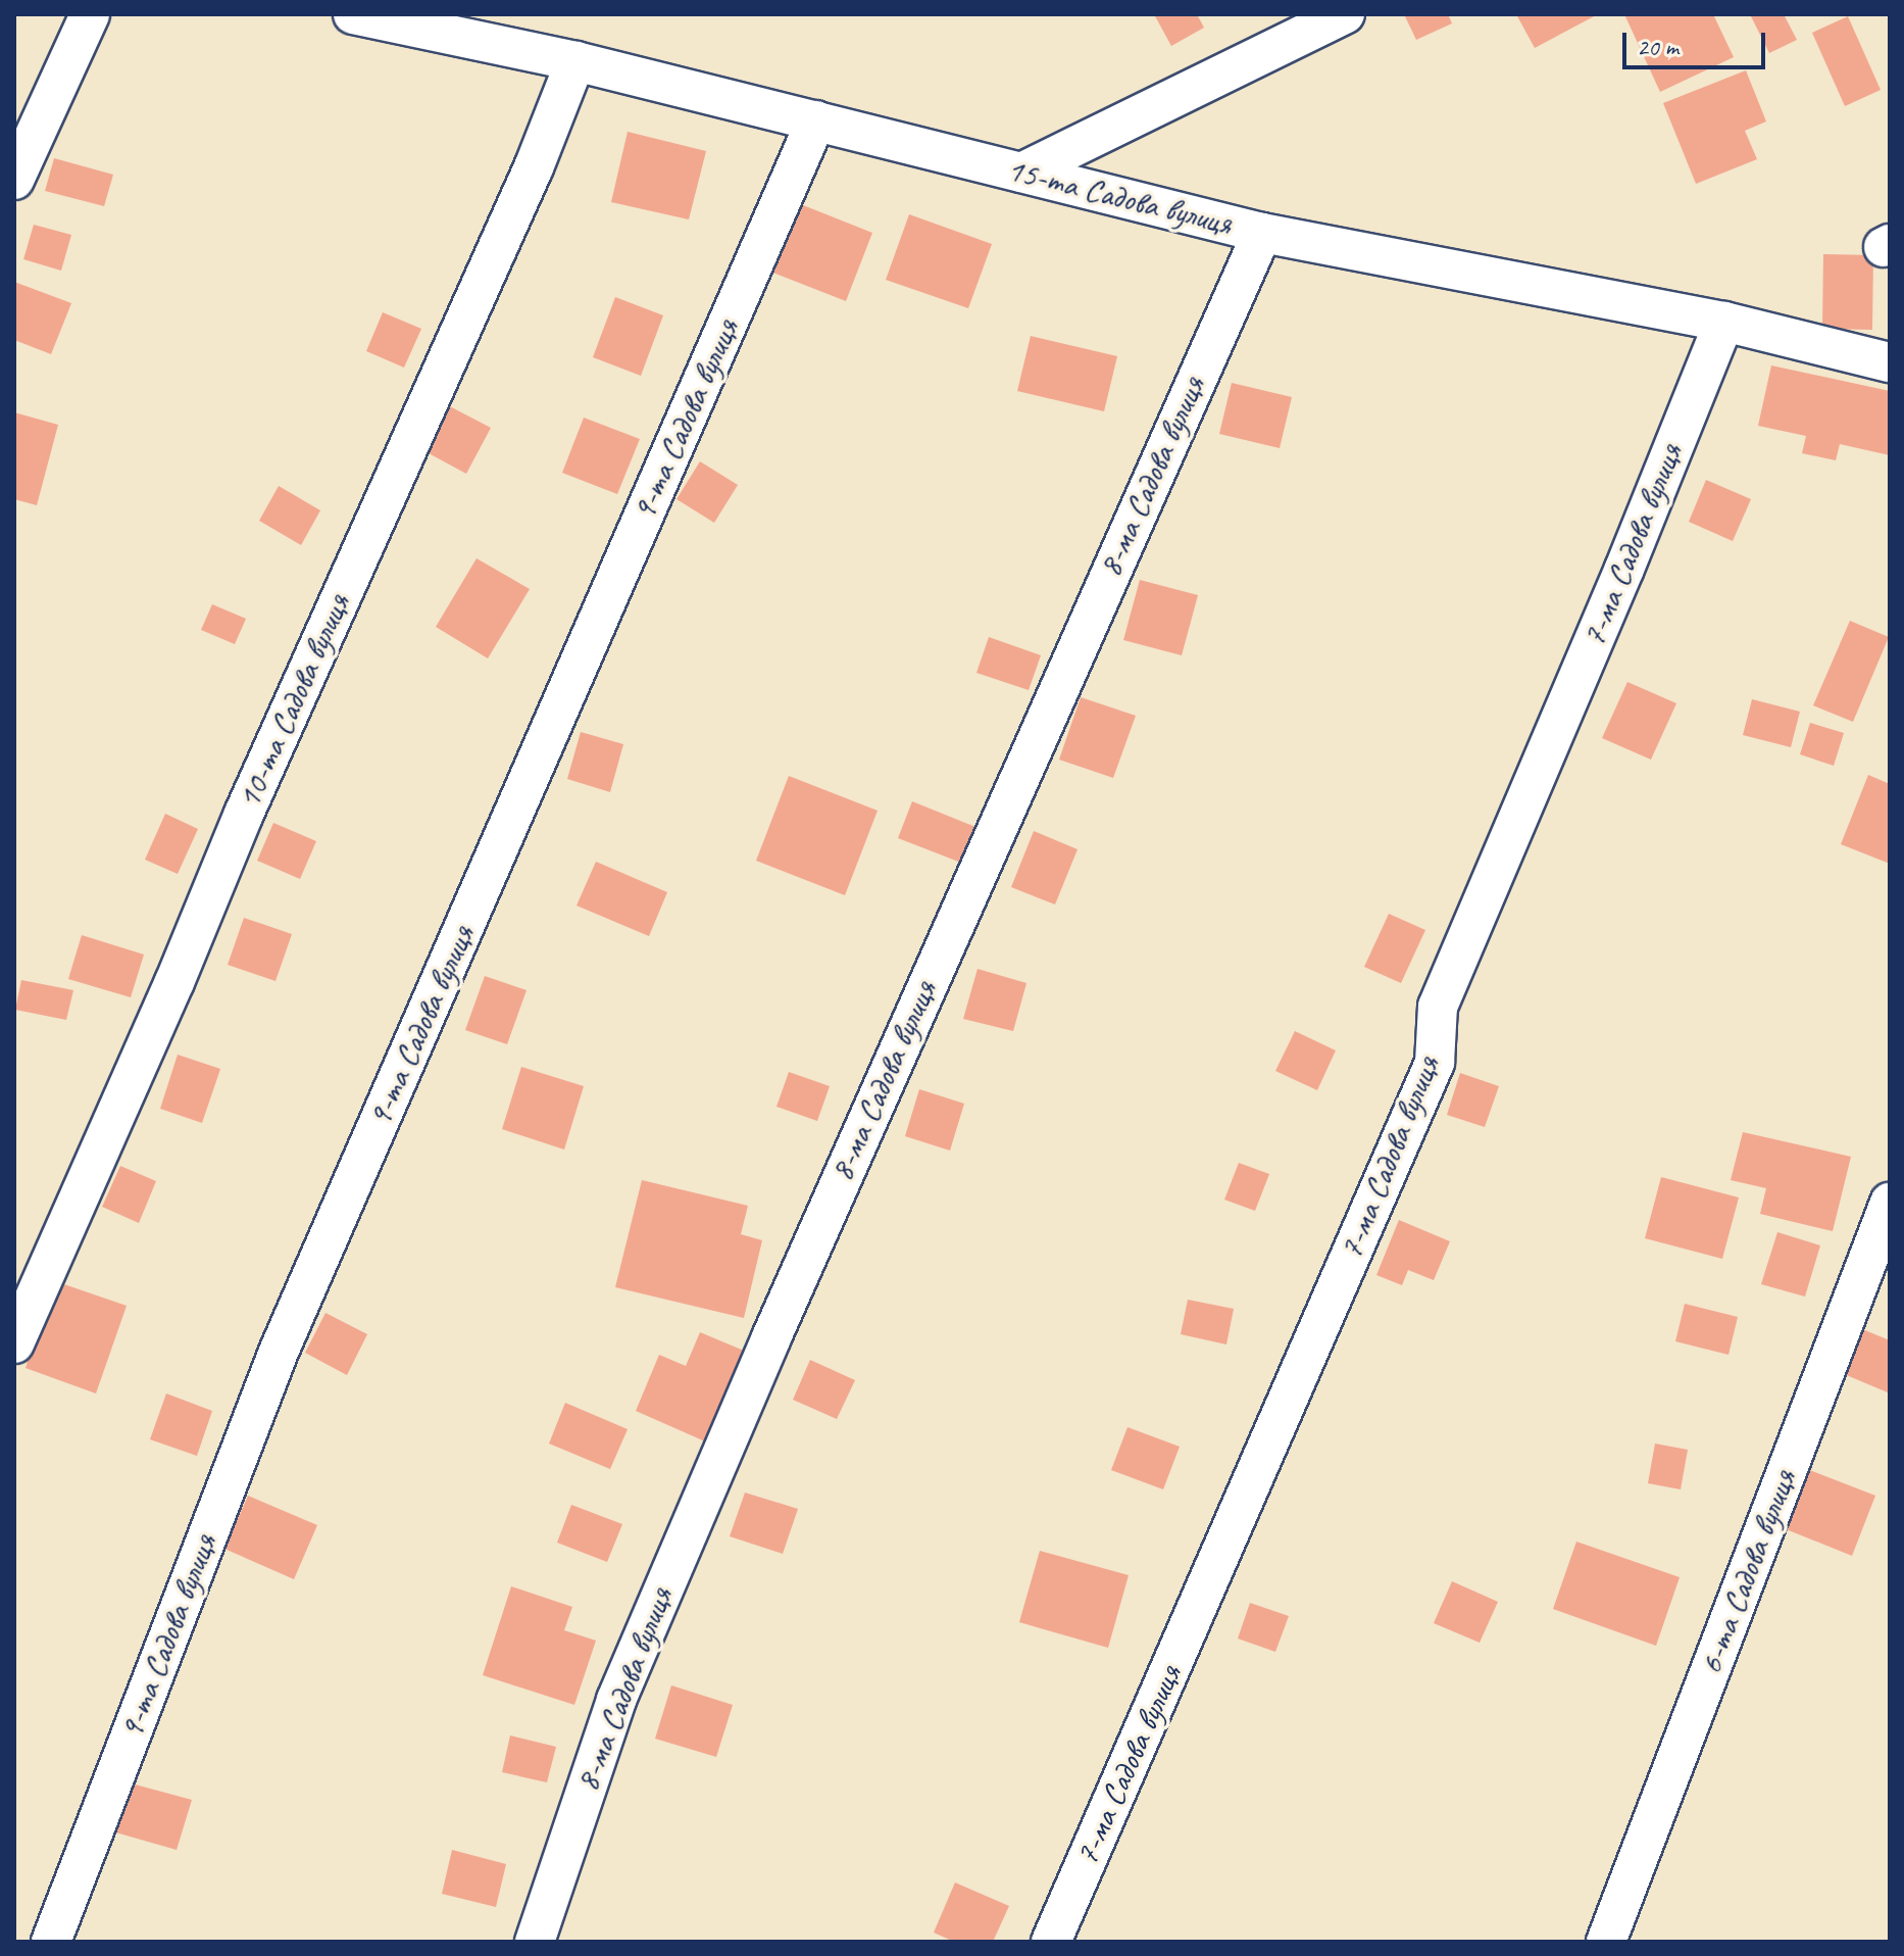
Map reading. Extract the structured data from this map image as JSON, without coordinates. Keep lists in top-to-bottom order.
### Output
{
  "streets": {
    "street": [
      "15-та Садова вулиця",
      "9-та Садова вулиця",
      "8-ма Садова вулиця",
      "7-ма Садова вулиця",
      "10-та Садова вулиця",
      "6-та Садова вулиця"
    ]
  },
  "crossings": [
    ["15-та Садова вулиця", "9-та Садова вулиця"],
    ["15-та Садова вулиця", "8-ма Садова вулиця"],
    ["15-та Садова вулиця", "7-ма Садова вулиця"],
    ["15-та Садова вулиця", "10-та Садова вулиця"]
  ],
  "scale_bar": "20 m"
}
